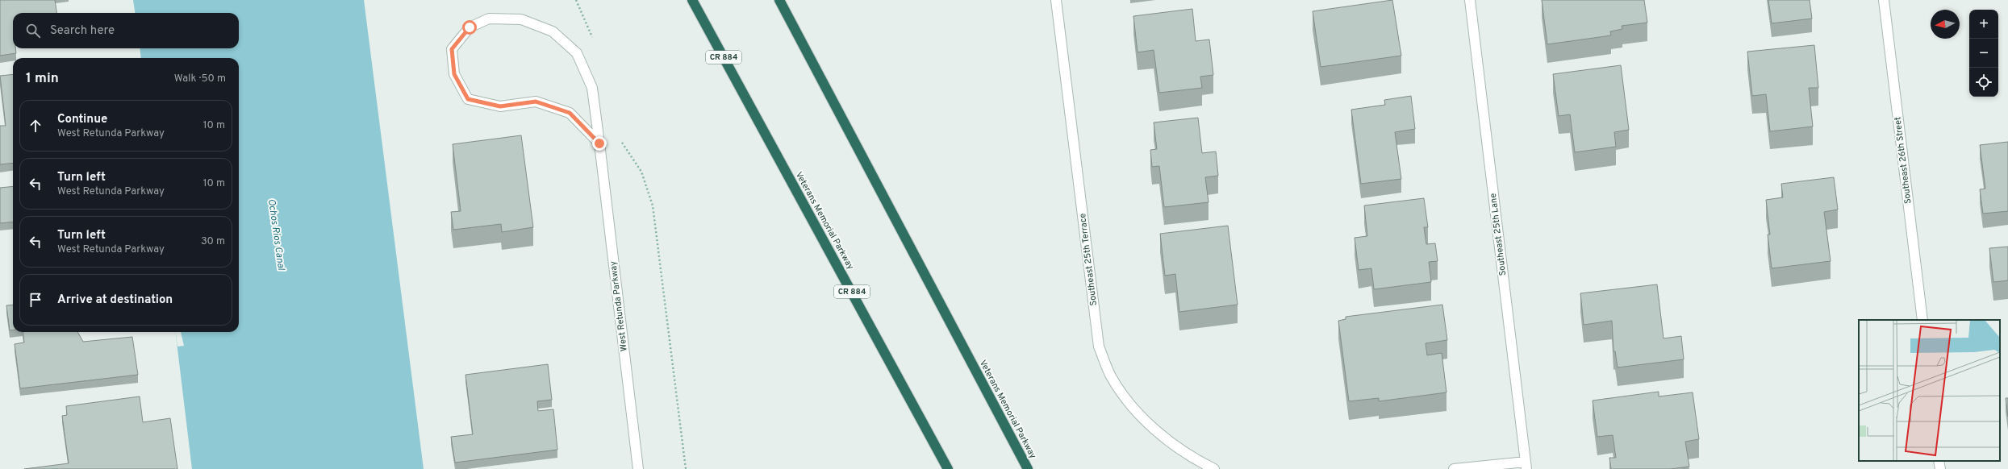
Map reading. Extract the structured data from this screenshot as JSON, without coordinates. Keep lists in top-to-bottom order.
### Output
{
  "streets": {
    "highway": ["CR 884", "Veterans Memorial Parkway"],
    "street": [
      "Southeast 26th Street",
      "Southeast 25th Lane",
      "Southeast 25th Terrace",
      "West Retunda Parkway"
    ]
  },
  "water": ["Ochos Rios Canal"],
  "north": "left",
  "page": {
    "map_buttons": ["+", "−"],
    "search": "Search here",
    "heading": ["1 min", "Walk · 50 m"],
    "list": [
      ["Continue", "West Retunda Parkway", "10 m"],
      ["Turn left", "West Retunda Parkway", "10 m"],
      ["Turn left", "West Retunda Parkway", "30 m"],
      "Arrive at destination"
    ]
  }
}
